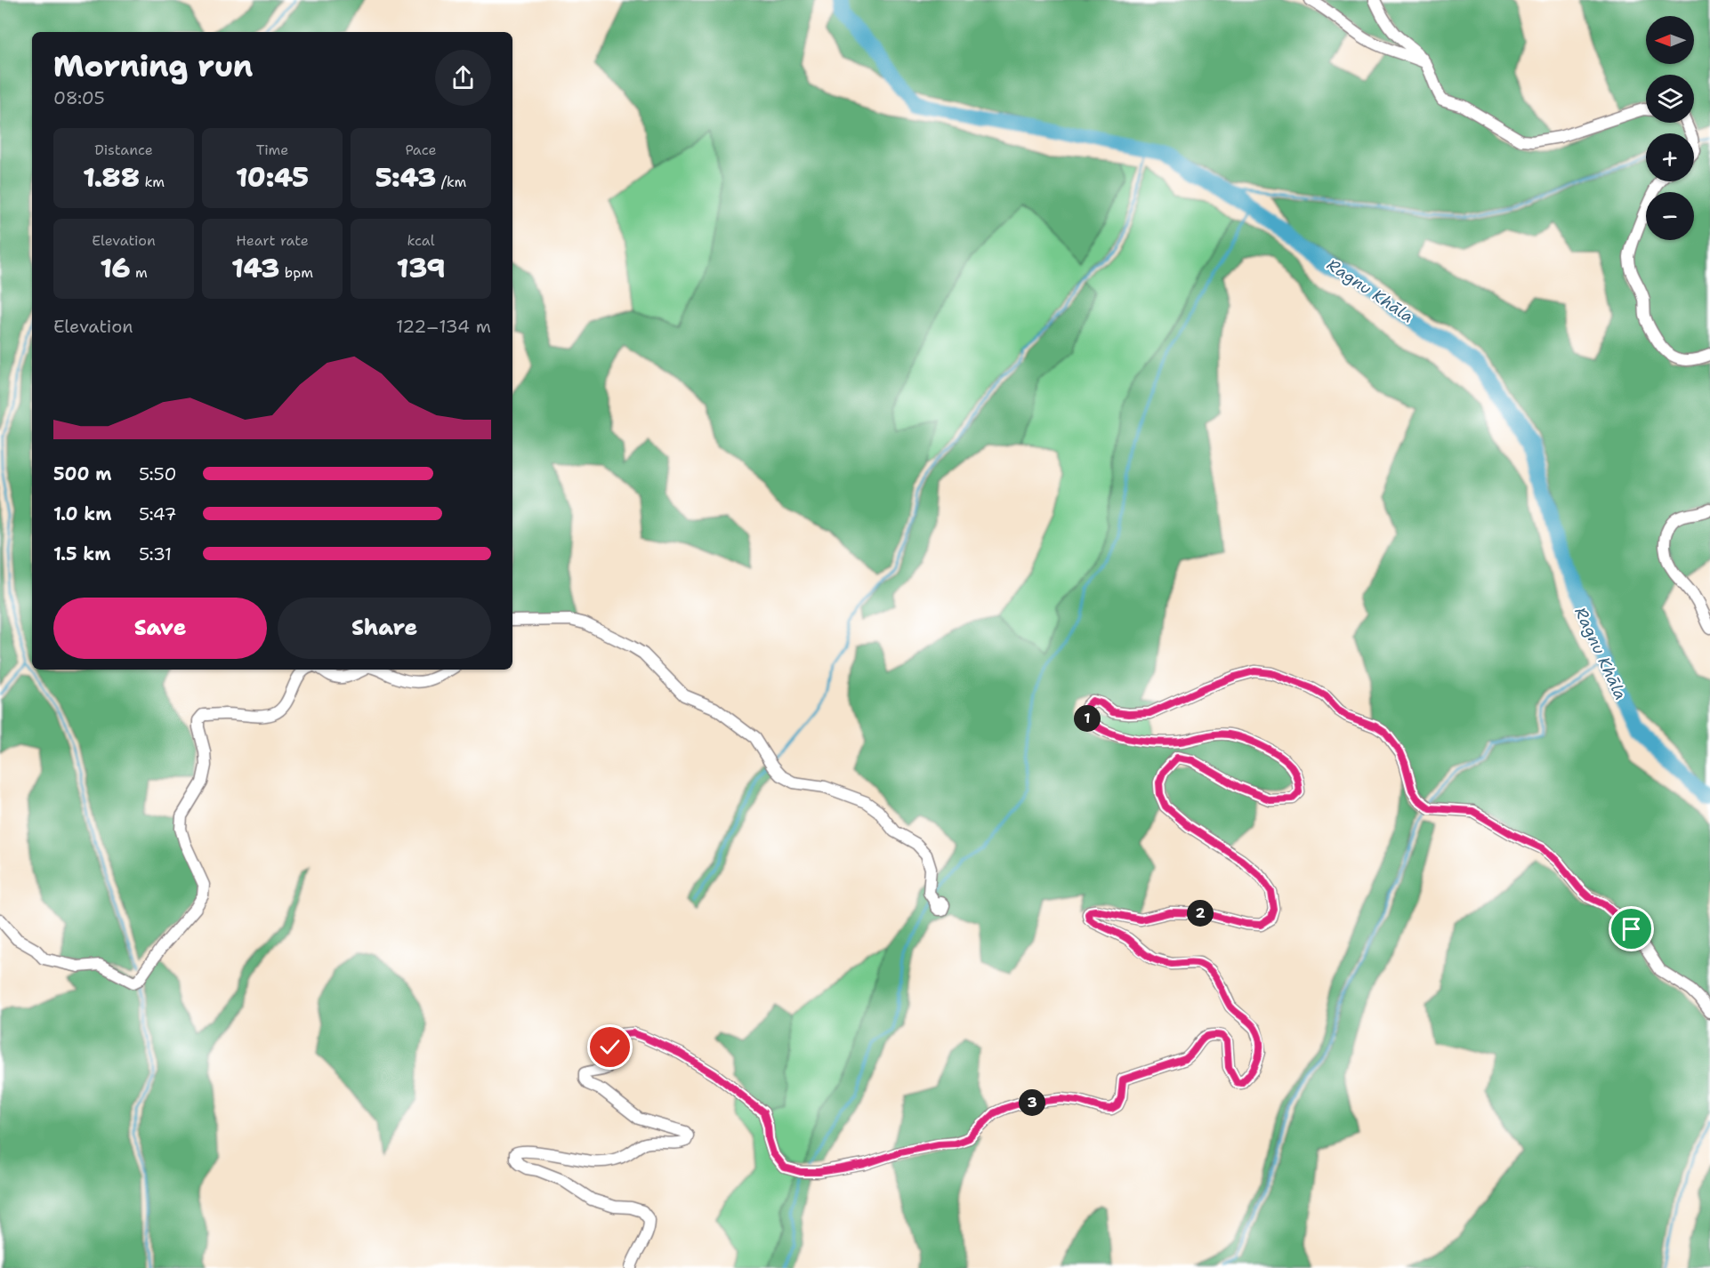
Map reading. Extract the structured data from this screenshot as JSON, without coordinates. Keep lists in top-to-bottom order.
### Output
{
  "water": ["Ragnu Khāla"],
  "north": "left",
  "page": {
    "map_buttons": ["+", "−"],
    "heading": ["Morning run", "08:05"],
    "stats": [
      ["Distance", "1.88 km"],
      ["Time", "10:45"],
      ["Pace", "5:43 /km"],
      ["Elevation", "16 m"],
      ["Heart rate", "143 bpm"],
      ["kcal", "139"]
    ],
    "chart": ["Elevation", "122–134 m"],
    "list": [
      {
        "name": "500 m",
        "note": "5:50"
      },
      {
        "name": "1.0 km",
        "note": "5:47"
      },
      {
        "name": "1.5 km",
        "note": "5:31"
      }
    ],
    "buttons": ["Save", "Share"],
    "pins": ["1", "2", "3"]
  }
}
